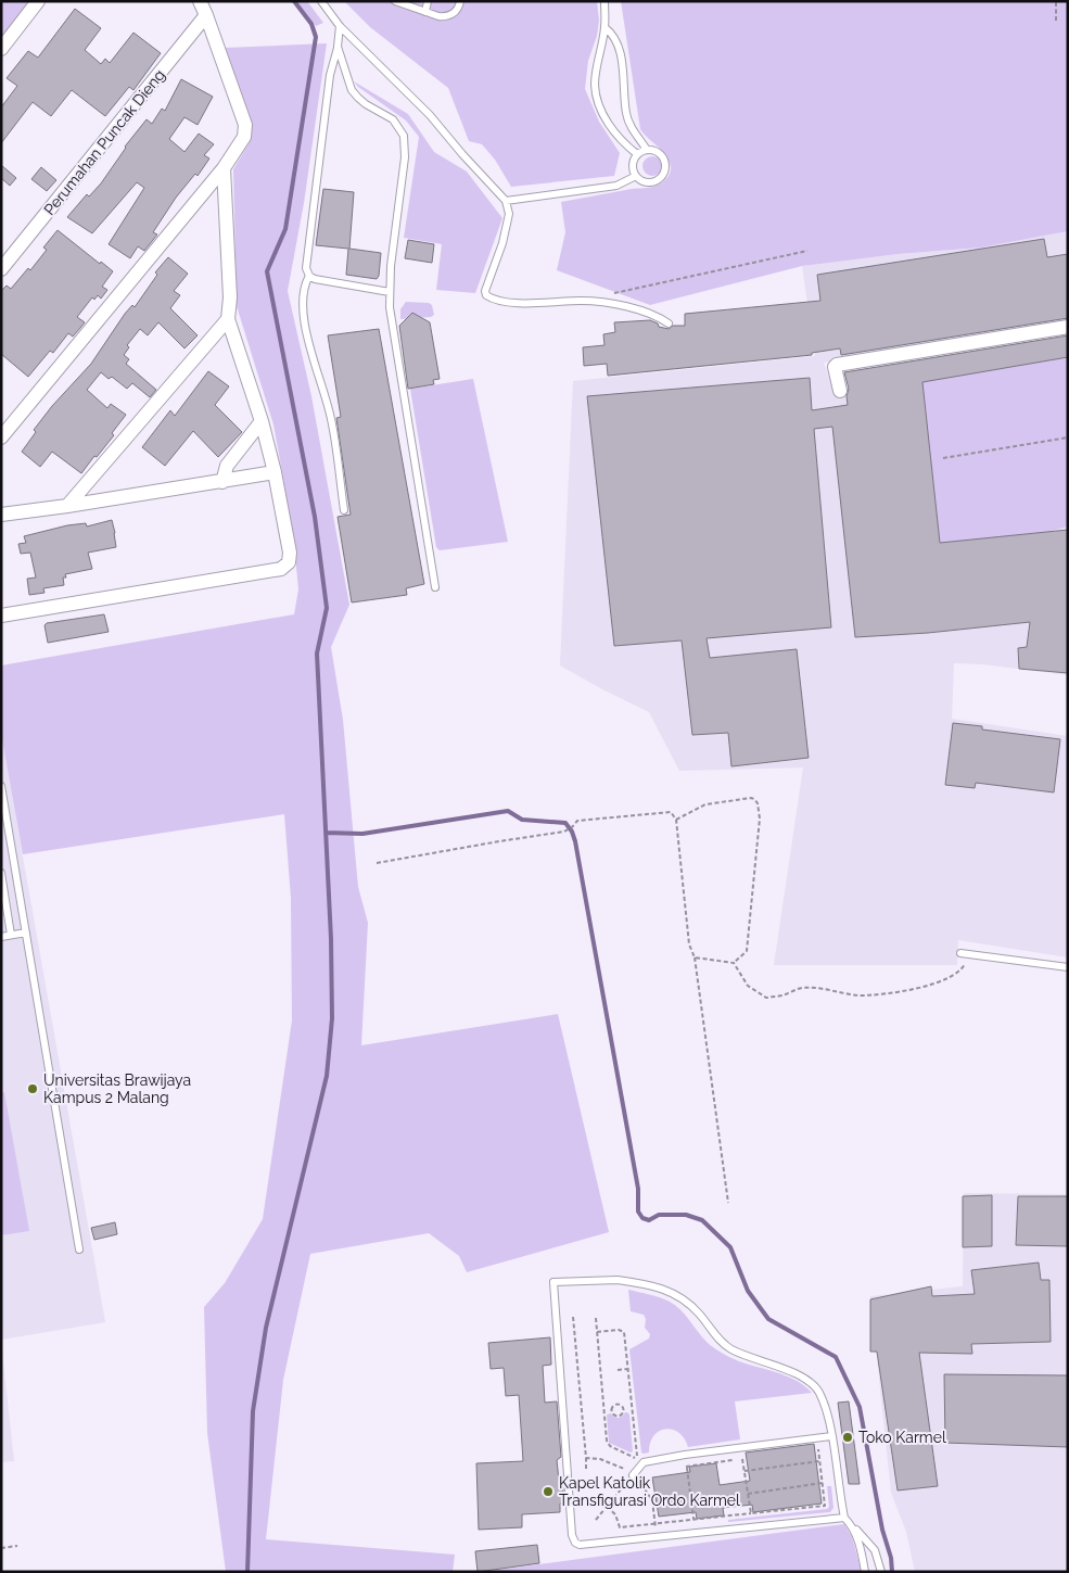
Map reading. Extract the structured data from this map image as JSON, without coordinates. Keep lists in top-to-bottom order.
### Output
{
  "streets": {
    "street": ["Perumahan Puncak Dieng"]
  },
  "places": ["Universitas Brawijaya Kampus 2 Malang", "Toko Karmel", "Kapel Katolik Transfigurasi Ordo Karmel"]
}
